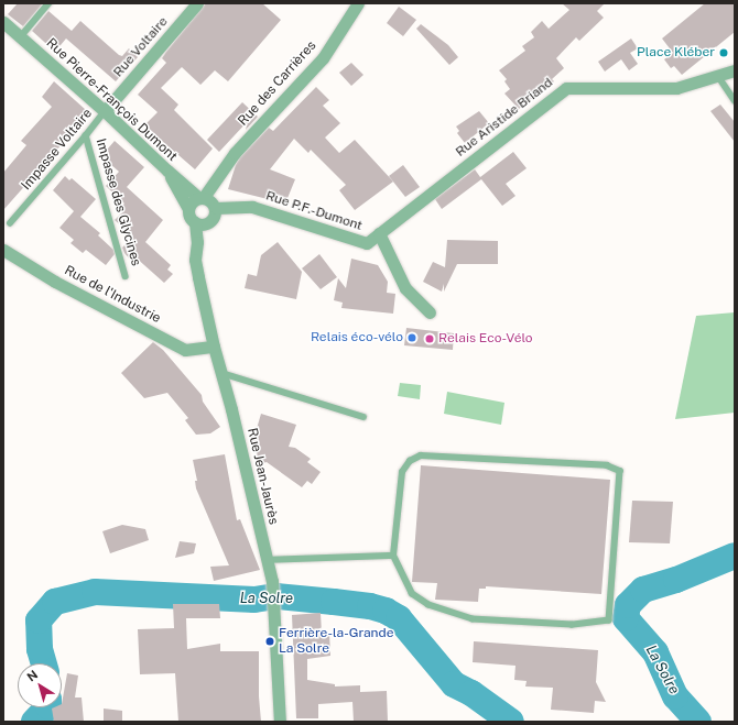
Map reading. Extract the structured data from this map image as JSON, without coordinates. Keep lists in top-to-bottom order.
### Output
{
  "streets": {
    "street": [
      "Rue Voltaire",
      "Rue des Carrières",
      "Rue Pierre-François Dumont",
      "Rue Aristide Briand",
      "Rue P.F.-Dumont",
      "Rue de l'Industrie",
      "Rue Jean-Jaurès"
    ],
    "lane": ["Impasse Voltaire", "Impasse des Glycines"]
  },
  "crossings": [
    ["Rue Voltaire", "Rue Pierre-François Dumont"],
    ["Rue Voltaire", "Impasse Voltaire"],
    ["Rue des Carrières", "Rue Pierre-François Dumont"],
    ["Rue des Carrières", "Rue P.F.-Dumont"],
    ["Rue des Carrières", "Rue Jean-Jaurès"],
    ["Rue Pierre-François Dumont", "Impasse Voltaire"],
    ["Rue Pierre-François Dumont", "Rue P.F.-Dumont"],
    ["Rue Pierre-François Dumont", "Rue Jean-Jaurès"],
    ["Rue Aristide Briand", "Rue P.F.-Dumont"],
    ["Impasse Voltaire", "Impasse des Glycines"],
    ["Rue P.F.-Dumont", "Rue Jean-Jaurès"],
    ["Rue de l'Industrie", "Rue Jean-Jaurès"]
  ],
  "water": ["La Solre"],
  "places": [
    "Place Kléber",
    "Relais éco-vélo",
    "Relais Eco-Vélo",
    "Ferrière-la-Grande La Solre"
  ],
  "north": "top left"
}
